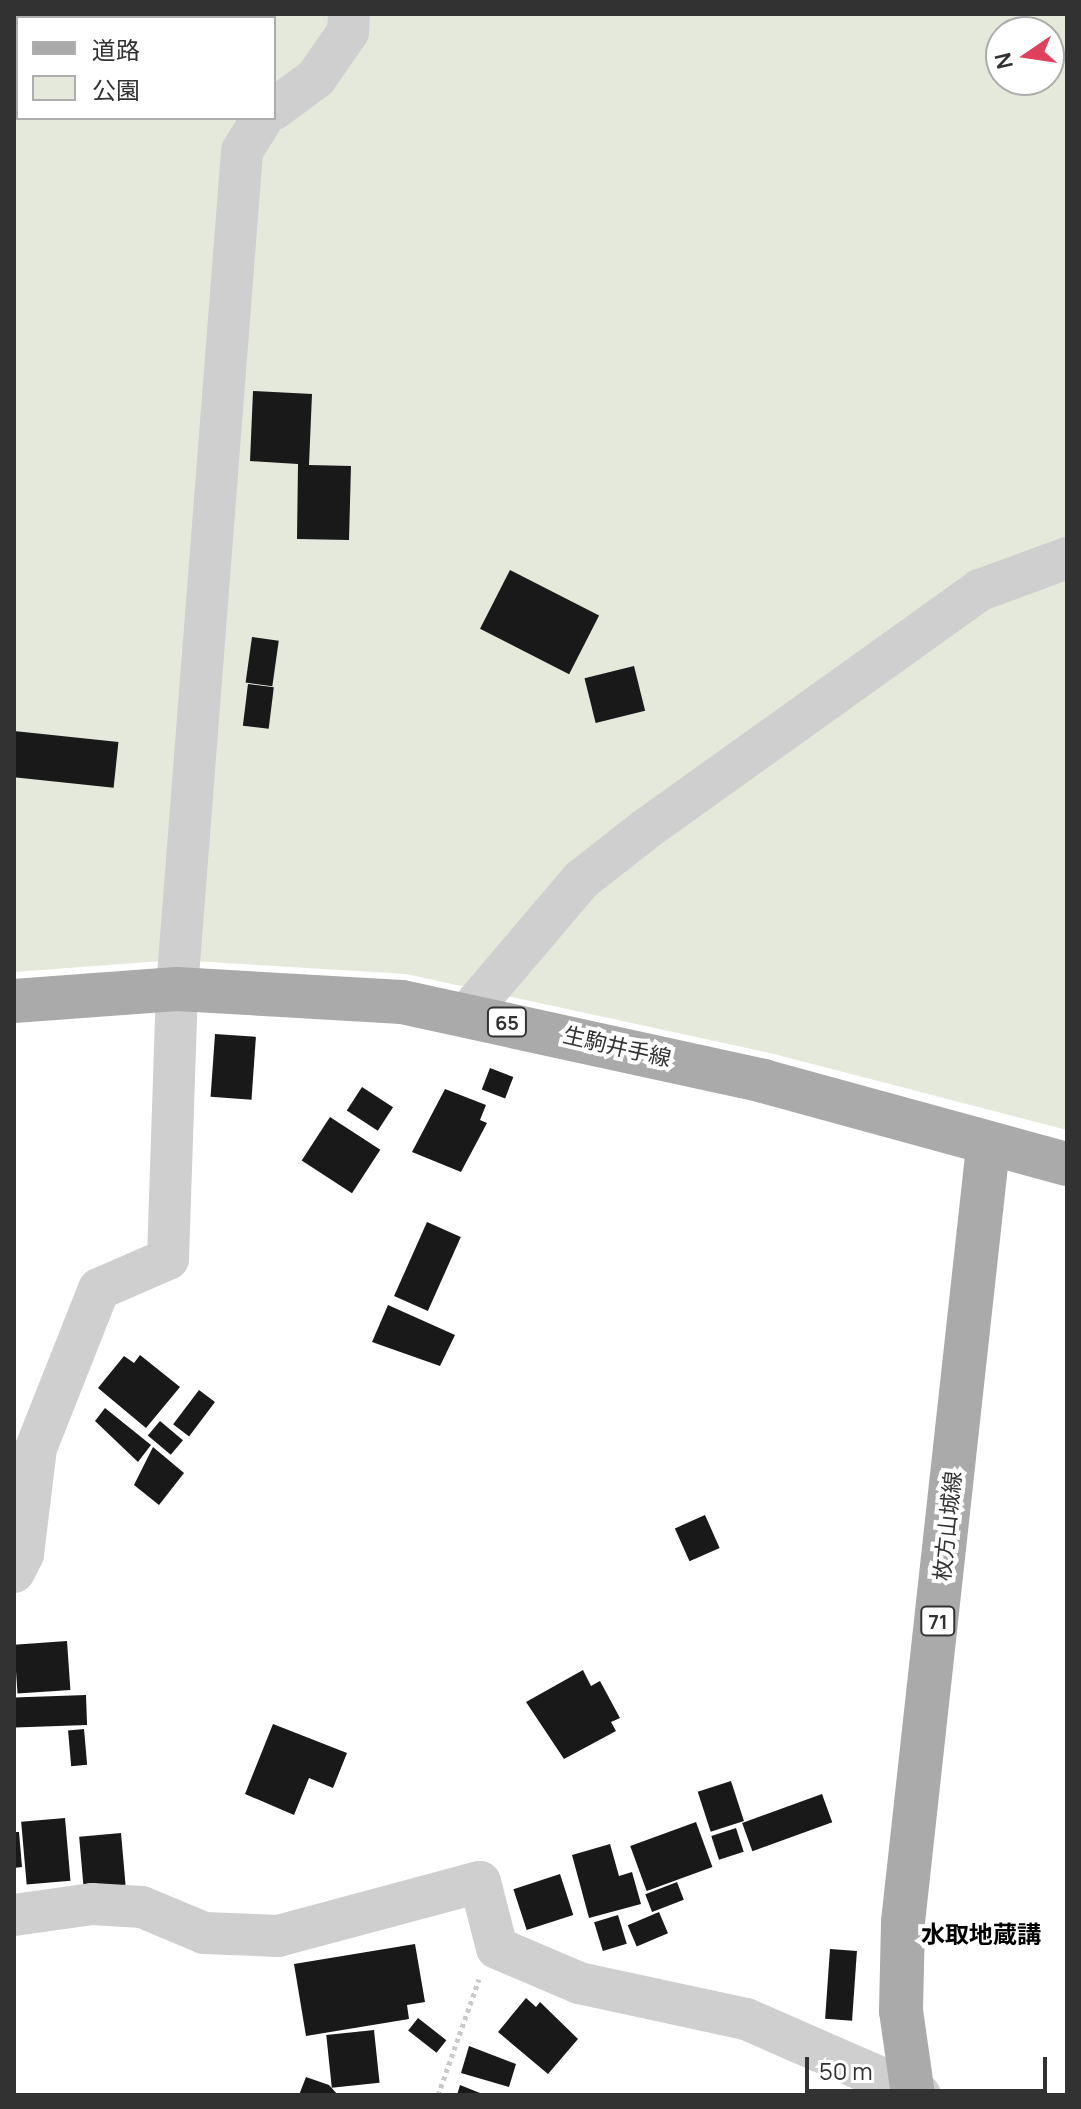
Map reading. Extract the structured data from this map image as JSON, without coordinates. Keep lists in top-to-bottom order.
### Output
{
  "streets": {
    "main road": [
      "65",
      "生駒井手線",
      "枚方山城線",
      "71"
    ]
  },
  "crossings": [
    ["生駒井手線", "枚方山城線"]
  ],
  "districts": ["水取地蔵講"],
  "legend": ["道路", "公園"],
  "scale_bar": "50 m",
  "north": "left"
}
